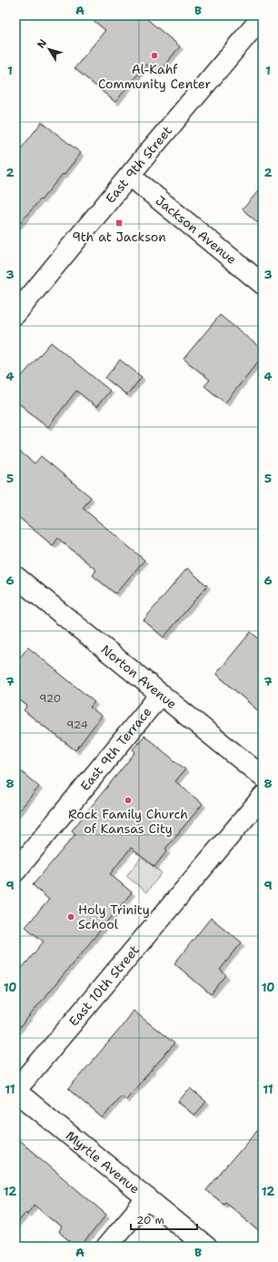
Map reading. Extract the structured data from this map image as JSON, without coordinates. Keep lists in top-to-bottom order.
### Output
{
  "streets": {
    "street": [
      "East 9th Street",
      "Jackson Avenue",
      "Norton Avenue",
      "East 9th Terrace",
      "East 10th Street",
      "Myrtle Avenue"
    ]
  },
  "crossings": [
    ["East 9th Street", "Jackson Avenue"],
    ["Norton Avenue", "East 9th Terrace"],
    ["East 10th Street", "Myrtle Avenue"]
  ],
  "places": {
    "other": ["Al-Kahf Community Center", "Rock Family Church of Kansas City", "Holy Trinity School"],
    "transit": ["9th at Jackson"]
  },
  "house_numbers": ["920", "924"],
  "scale_bar": "20 m",
  "north": "top left",
  "grid": {
    "columns": ["A", "B"],
    "rows": [
      "1",
      "2",
      "3",
      "4",
      "5",
      "6",
      "7",
      "8",
      "9",
      "10",
      "11",
      "12"
    ]
  }
}
